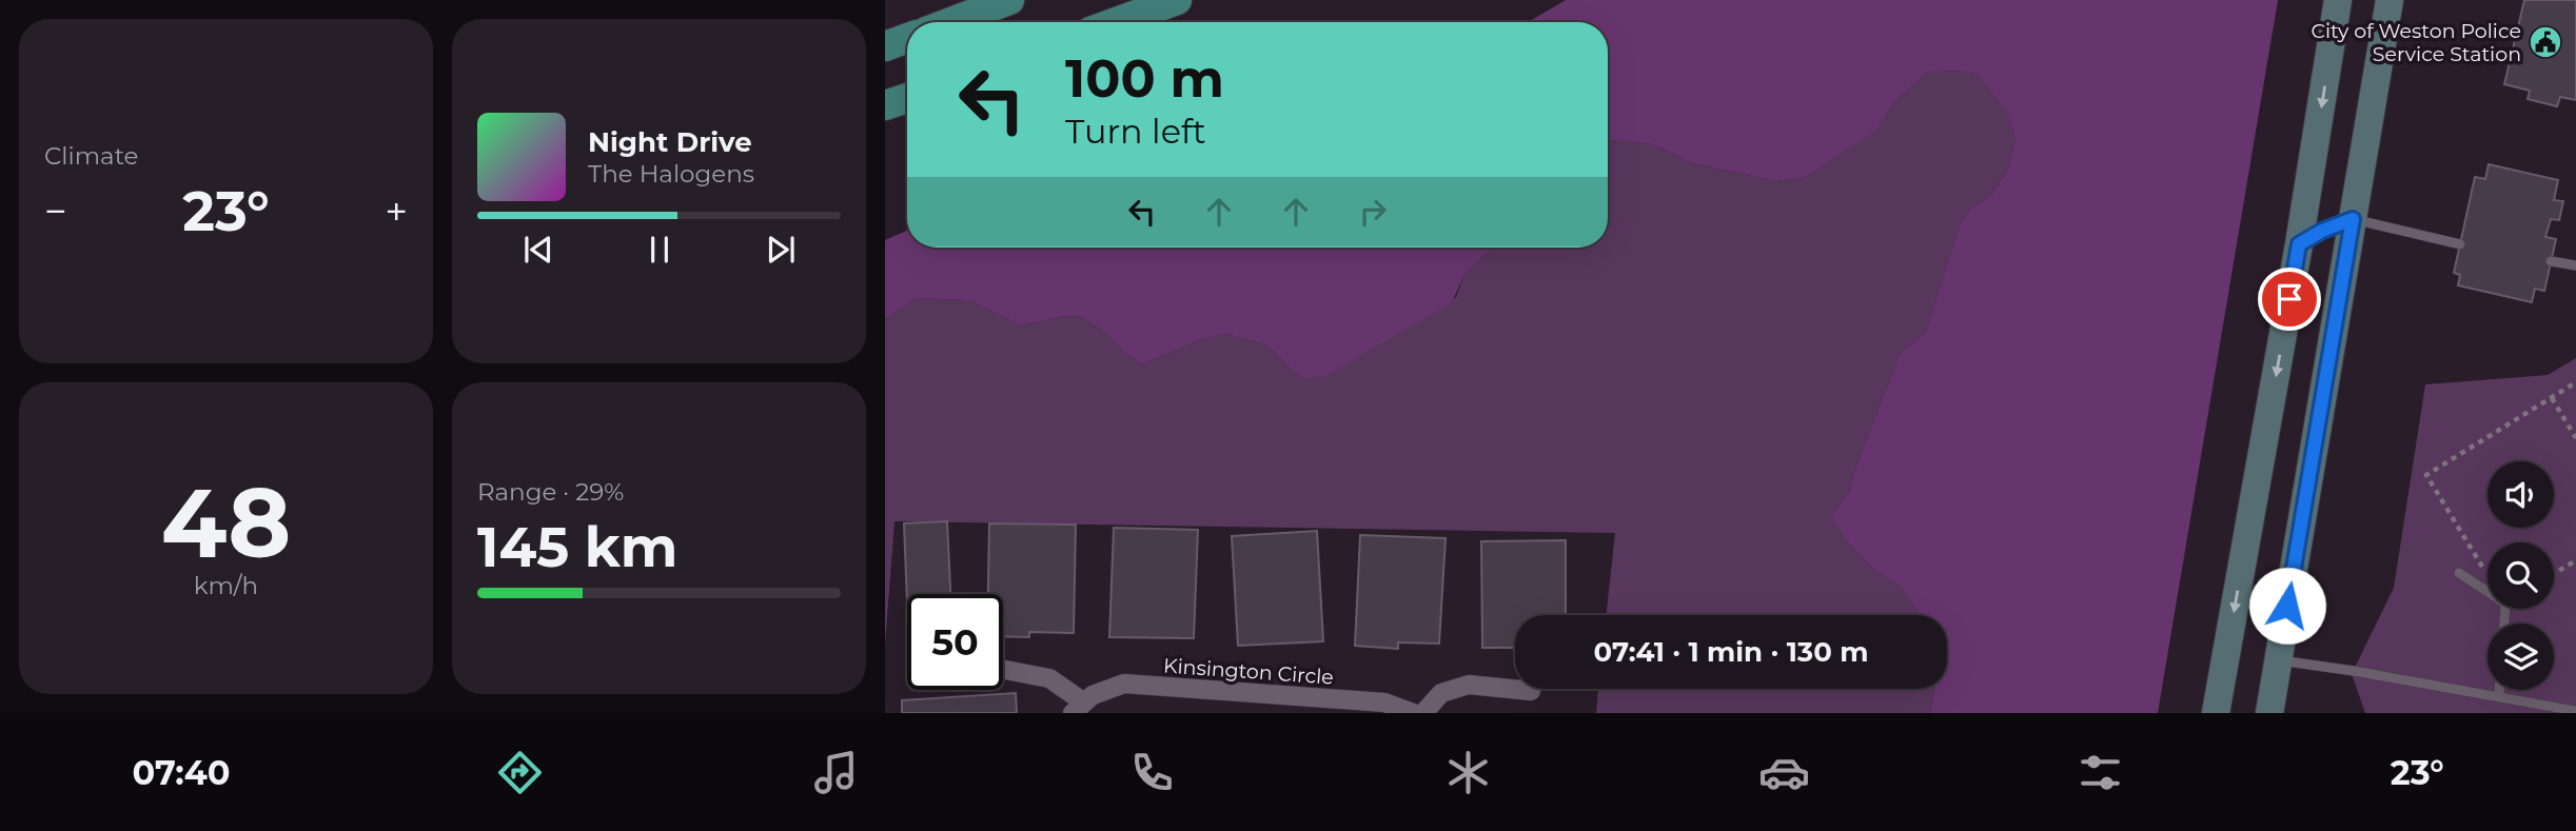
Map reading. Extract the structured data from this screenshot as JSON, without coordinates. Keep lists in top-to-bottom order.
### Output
{
  "streets": {
    "street": ["Kinsington Circle"]
  },
  "places": {
    "public building": ["City of Weston Police Service Station"]
  },
  "page": {
    "tile": [
      "Climate",
      ["48", "km/h"],
      ["Range · 29%", "145 km"]
    ],
    "turn": ["100 m", "Turn left"],
    "song": ["Night Drive", "The Halogens"],
    "heat": ["−", "23°", "+"],
    "limit": "50",
    "trip": "07:41 · 1 min · 130 m",
    "tabs": ["07:40", "23°"]
  }
}
